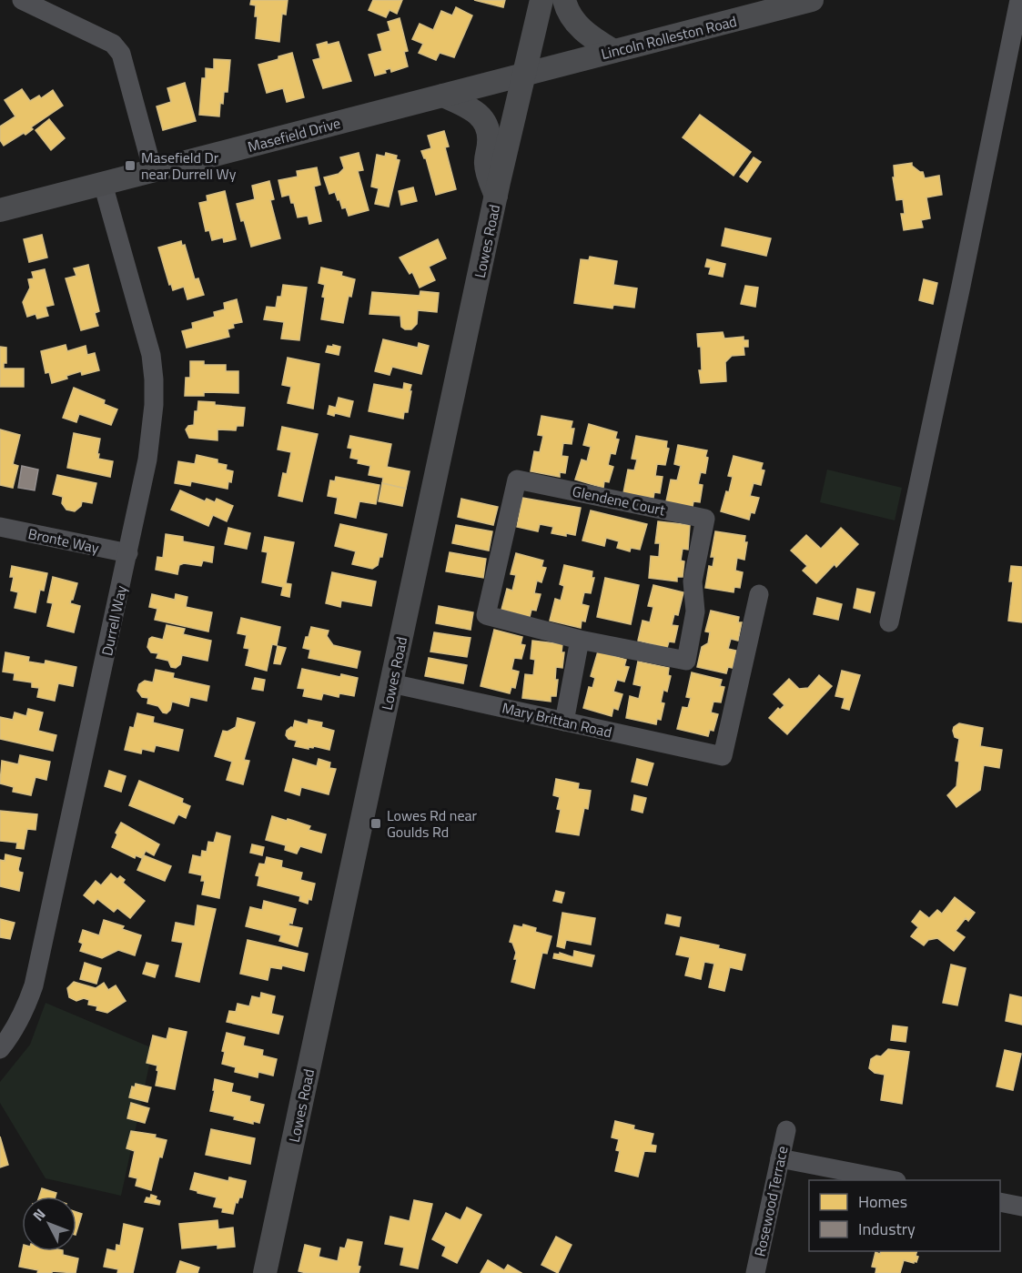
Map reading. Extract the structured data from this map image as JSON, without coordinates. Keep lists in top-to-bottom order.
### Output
{
  "streets": {
    "main road": ["Lincoln Rolleston Road", "Masefield Drive", "Lowes Road"],
    "street": [
      "Glendene Court",
      "Bronte Way",
      "Durrell Way",
      "Mary Brittan Road",
      "Rosewood Terrace"
    ]
  },
  "crossings": [
    ["Lincoln Rolleston Road", "Masefield Drive"],
    ["Lincoln Rolleston Road", "Lowes Road"],
    ["Masefield Drive", "Lowes Road"],
    ["Masefield Drive", "Durrell Way"],
    ["Lowes Road", "Mary Brittan Road"],
    ["Bronte Way", "Durrell Way"]
  ],
  "places": {
    "transit": ["Masefield Dr near Durrell Wy", "Lowes Rd near Goulds Rd"]
  },
  "legend": ["Homes", "Industry"],
  "north": "top left"
}
